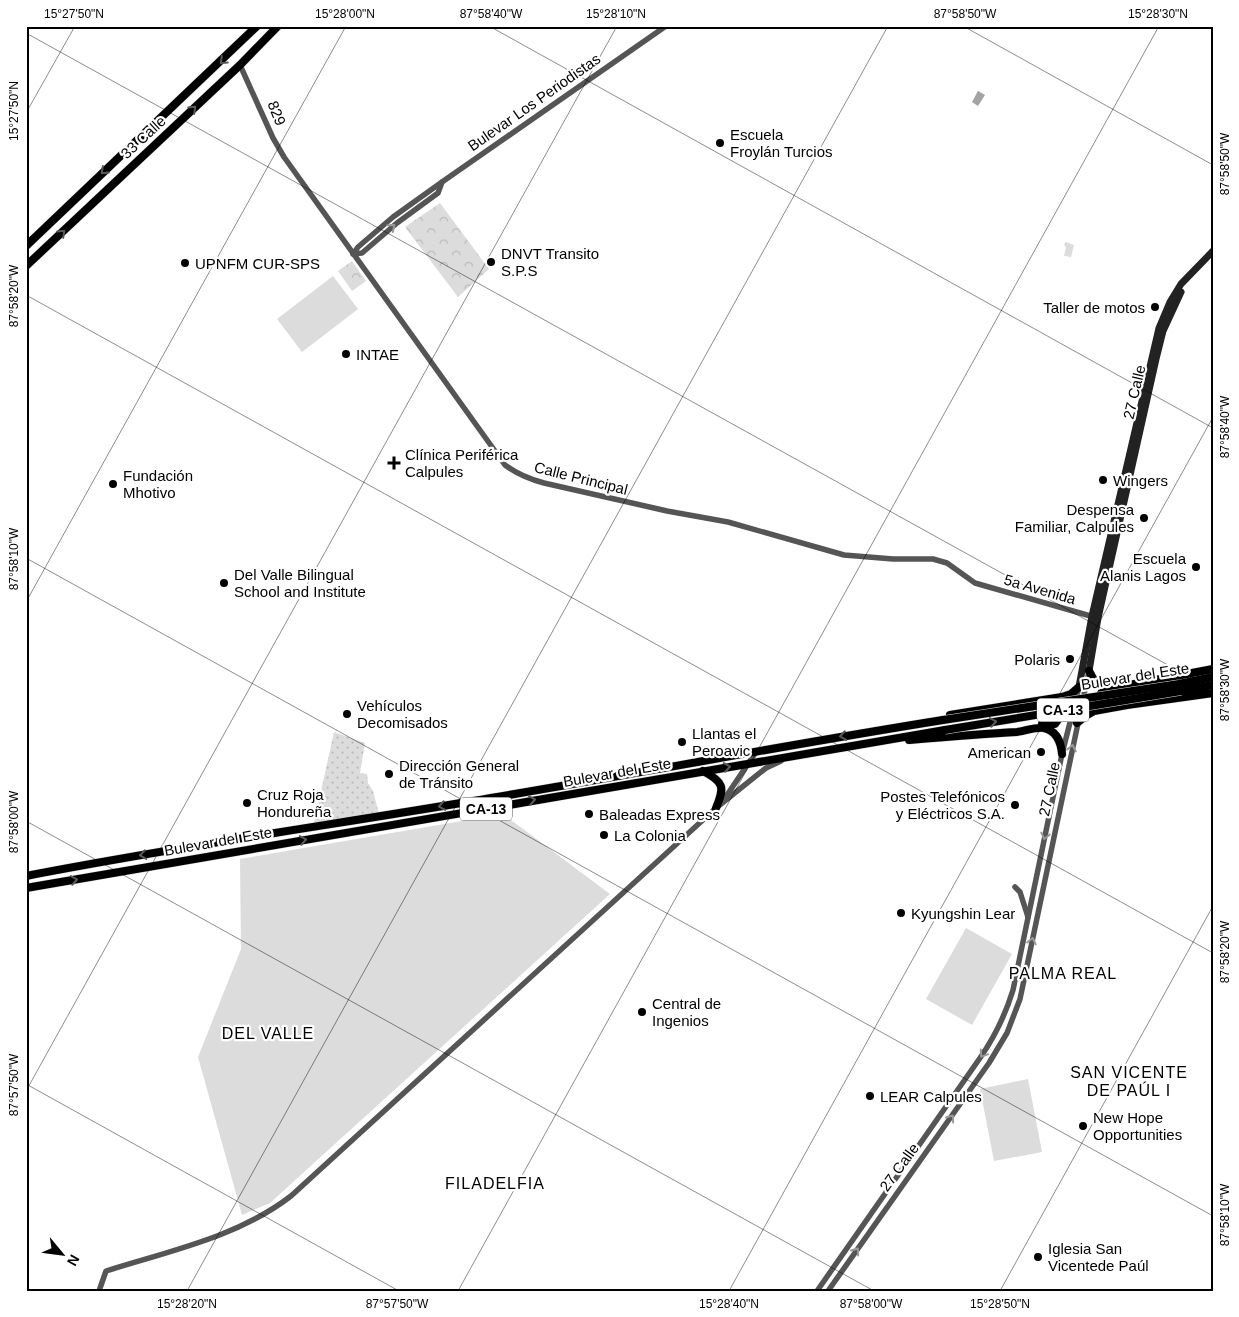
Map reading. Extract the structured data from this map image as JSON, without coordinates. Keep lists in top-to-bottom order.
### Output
{
  "streets": {
    "main road": [
      "33 Calle",
      "27 Calle",
      "Bulevar del Este",
      "CA-13"
    ],
    "street": [
      "Bulevar Los Periodistas",
      "829",
      "Calle Principal",
      "5a Avenida"
    ]
  },
  "crossings": [
    ["Bulevar Los Periodistas", "Calle Principal"],
    ["829", "33 Calle"],
    ["829", "Calle Principal"],
    ["27 Calle", "5a Avenida"],
    ["Calle Principal", "5a Avenida"]
  ],
  "districts": [
    "PALMA REAL",
    "DEL VALLE",
    "SAN VICENTE DE PAÚL I",
    "FILADELFIA"
  ],
  "places": {
    "other": [
      "Escuela Froylán Turcios",
      "DNVT Transito S.P.S",
      "UPNFM CUR-SPS",
      "Taller de motos",
      "INTAE",
      "Wingers",
      "Fundación Mhotivo",
      "Despensa Familiar, Calpules",
      "Escuela Alanis Lagos",
      "Del Valle Bilingual School and Institute",
      "Polaris",
      "Vehículos Decomisados",
      "Llantas el Peroavic",
      "American",
      "Dirección General de Tránsito",
      "Cruz Roja Hondureña",
      "Postes Telefónicos y Eléctricos S.A.",
      "Baleadas Express",
      "La Colonia",
      "Kyungshin Lear",
      "Central de Ingenios",
      "LEAR Calpules",
      "New Hope Opportunities",
      "Iglesia San Vicentede Paúl"
    ],
    "health": ["Clínica Periférica Calpules"]
  },
  "north": "bottom right",
  "coordinates": [
    "15°27'50\"N",
    "15°28'00\"N",
    "87°58'40\"W",
    "15°28'10\"N",
    "87°58'50\"W",
    "15°28'30\"N",
    "87°58'20\"W",
    "87°58'10\"W",
    "87°58'30\"W",
    "87°58'00\"W",
    "87°57'50\"W",
    "15°28'20\"N",
    "15°28'40\"N",
    "15°28'50\"N"
  ]
}
